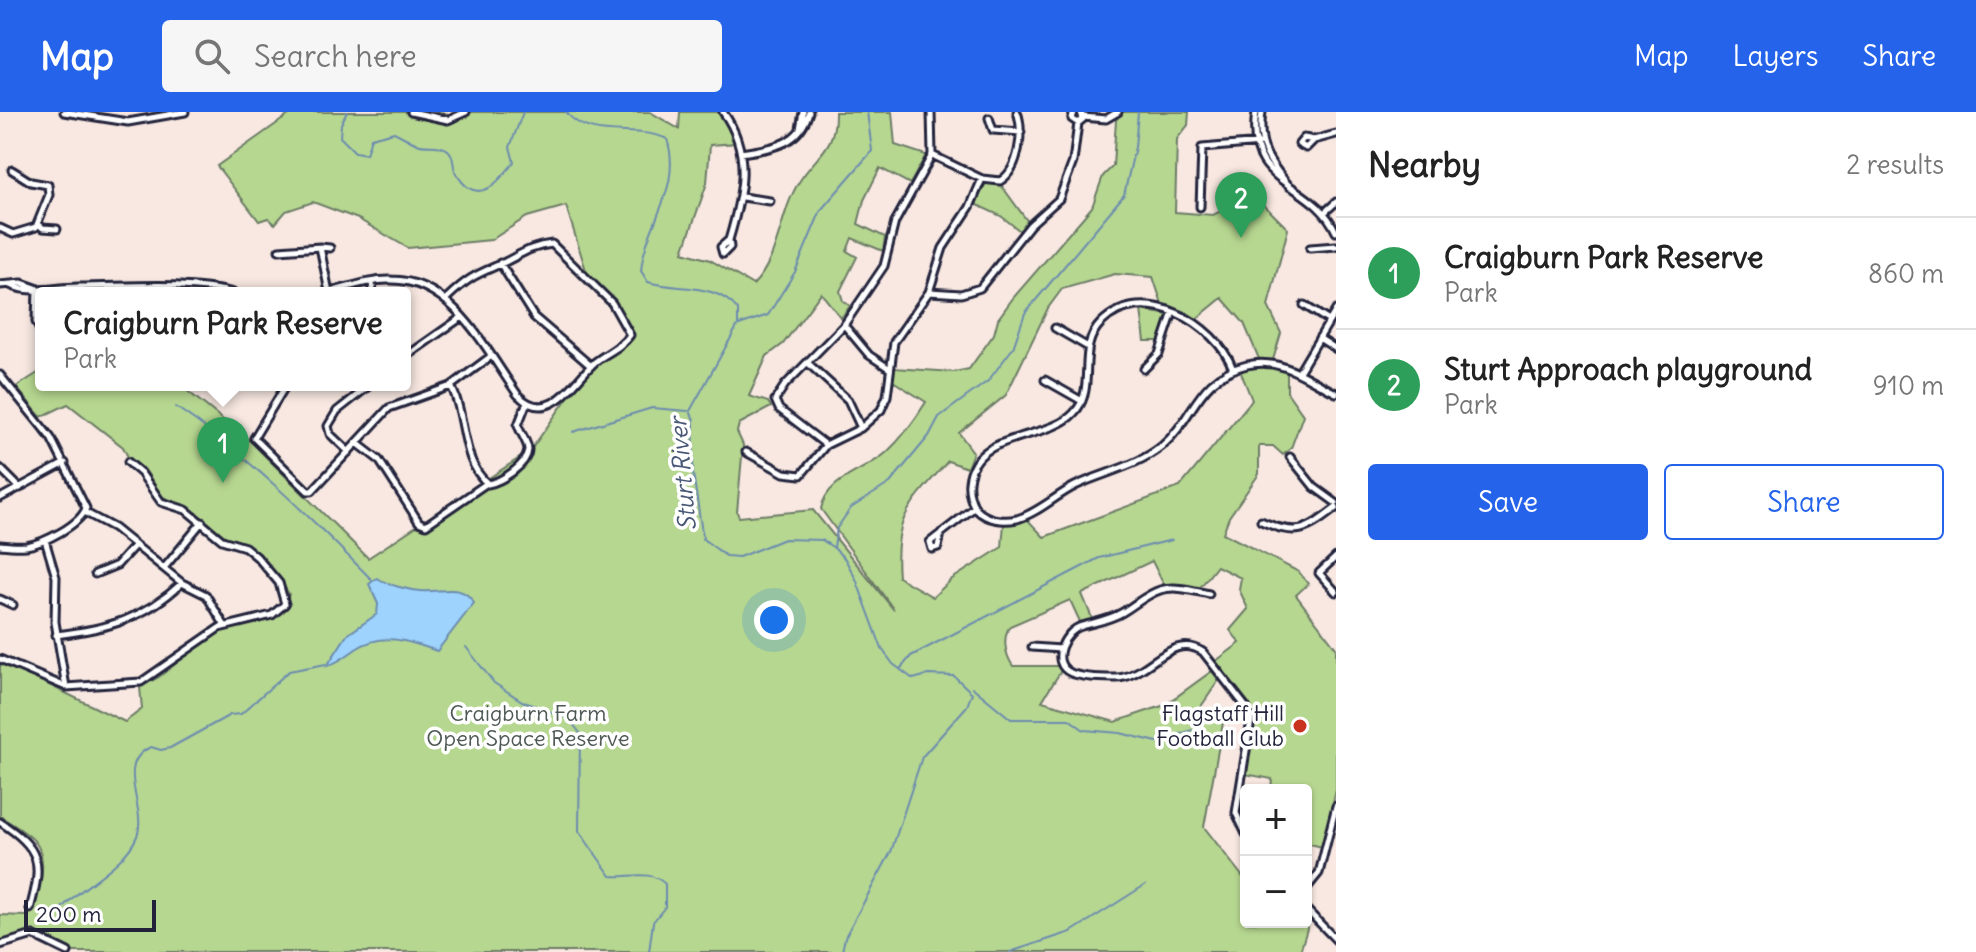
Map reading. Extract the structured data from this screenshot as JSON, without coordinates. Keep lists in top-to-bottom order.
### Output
{
  "water": ["Sturt River"],
  "parks": ["Craigburn Farm Open Space Reserve"],
  "places": ["Flagstaff Hill Football Club"],
  "scale_bar": "200 m",
  "page": {
    "header": "Map",
    "search": "Search here",
    "nav": ["Map", "Layers", "Share"],
    "heading": ["Nearby", "2 results"],
    "pins": ["2", "1"],
    "list": [
      {
        "mark": "1",
        "name": "Craigburn Park Reserve",
        "note": "Park",
        "value": "860 m"
      },
      {
        "mark": "2",
        "name": "Sturt Approach playground",
        "note": "Park",
        "value": "910 m"
      }
    ],
    "popup": ["Craigburn Park Reserve", "Park"],
    "buttons": ["Save", "Share"],
    "map_buttons": ["+", "−"],
    "scale": "200 m"
  }
}
